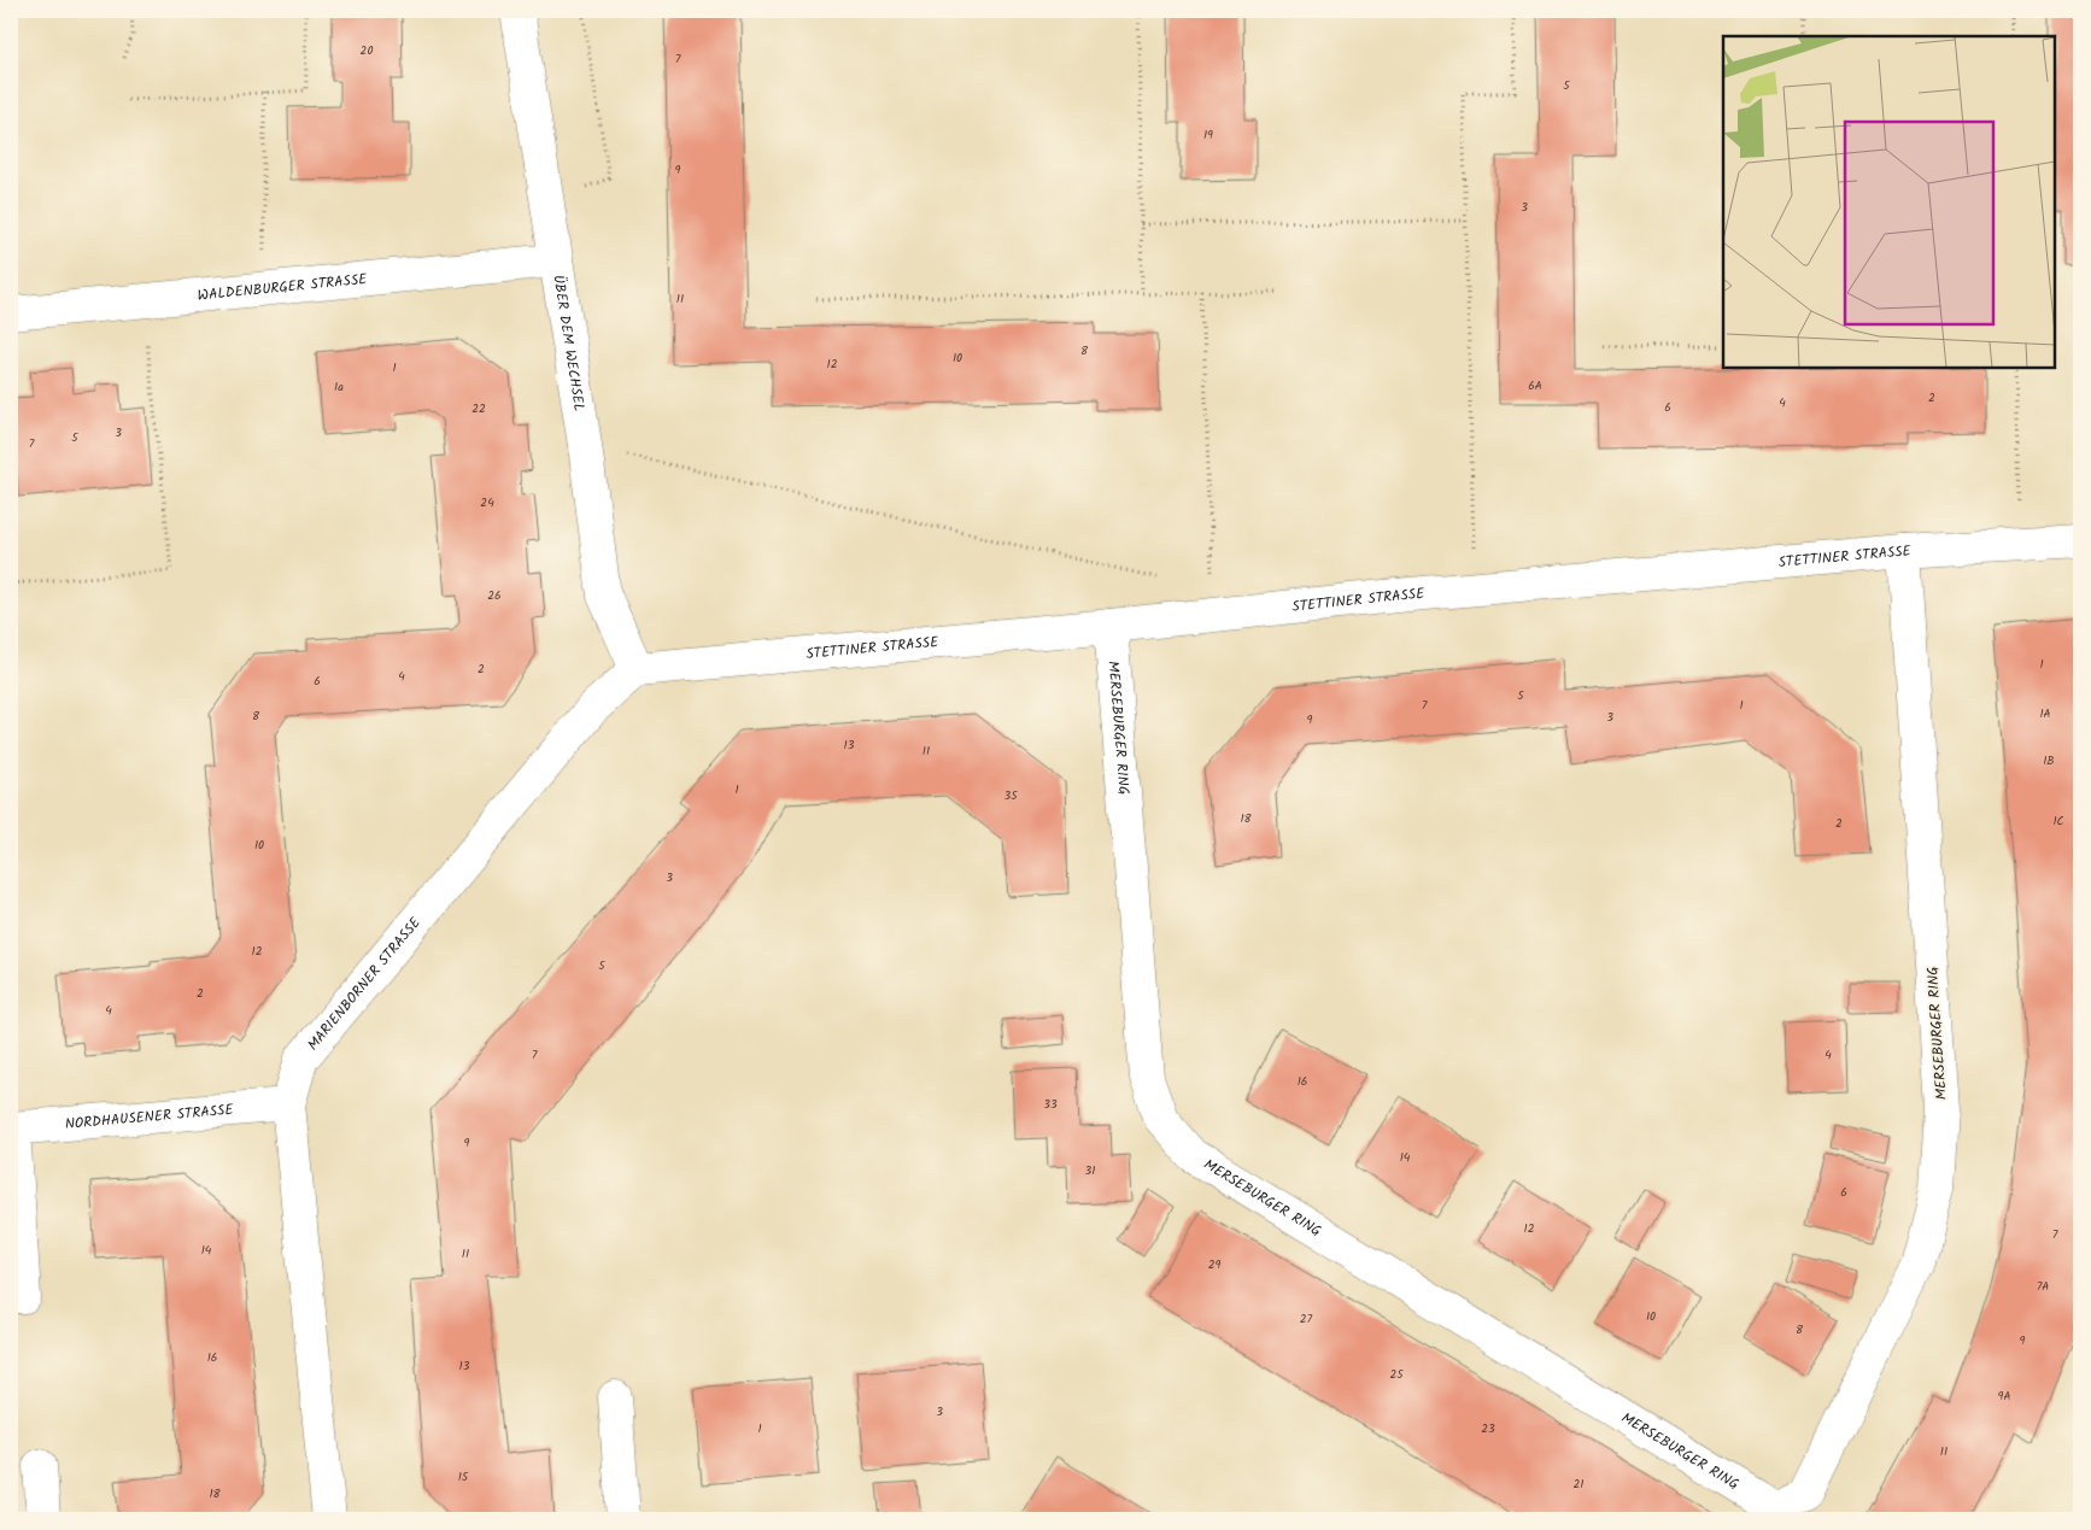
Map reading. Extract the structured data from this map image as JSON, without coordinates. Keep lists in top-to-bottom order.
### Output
{
  "streets": {
    "street": [
      "WALDENBURGER STRASSE",
      "ÜBER DEM WECHSEL",
      "STETTINER STRASSE",
      "MERSEBURGER RING",
      "MARIENBORNER STRASSE",
      "NORDHAUSENER STRASSE"
    ]
  },
  "crossings": [
    ["WALDENBURGER STRASSE", "ÜBER DEM WECHSEL"],
    ["ÜBER DEM WECHSEL", "STETTINER STRASSE"],
    ["ÜBER DEM WECHSEL", "MARIENBORNER STRASSE"],
    ["STETTINER STRASSE", "MERSEBURGER RING"],
    ["STETTINER STRASSE", "MARIENBORNER STRASSE"],
    ["MARIENBORNER STRASSE", "NORDHAUSENER STRASSE"]
  ],
  "house_numbers": [
    "20",
    "7",
    "5",
    "19",
    "9",
    "3",
    "11",
    "8",
    "10",
    "12",
    "1",
    "6A",
    "1a",
    "2",
    "4",
    "6",
    "22",
    "3",
    "5",
    "7",
    "24",
    "26",
    "1",
    "2",
    "4",
    "6",
    "5",
    "7",
    "1",
    "1A",
    "8",
    "3",
    "9",
    "13",
    "11",
    "1B",
    "1",
    "35",
    "18",
    "1C",
    "2",
    "10",
    "3",
    "12",
    "5",
    "2",
    "4",
    "7",
    "4",
    "16",
    "33",
    "9",
    "14",
    "31",
    "6",
    "12",
    "7",
    "14",
    "11",
    "29",
    "7A",
    "10",
    "27",
    "8",
    "9",
    "16",
    "13",
    "25",
    "9A",
    "3",
    "1",
    "23",
    "11",
    "15",
    "21",
    "18"
  ]
}
